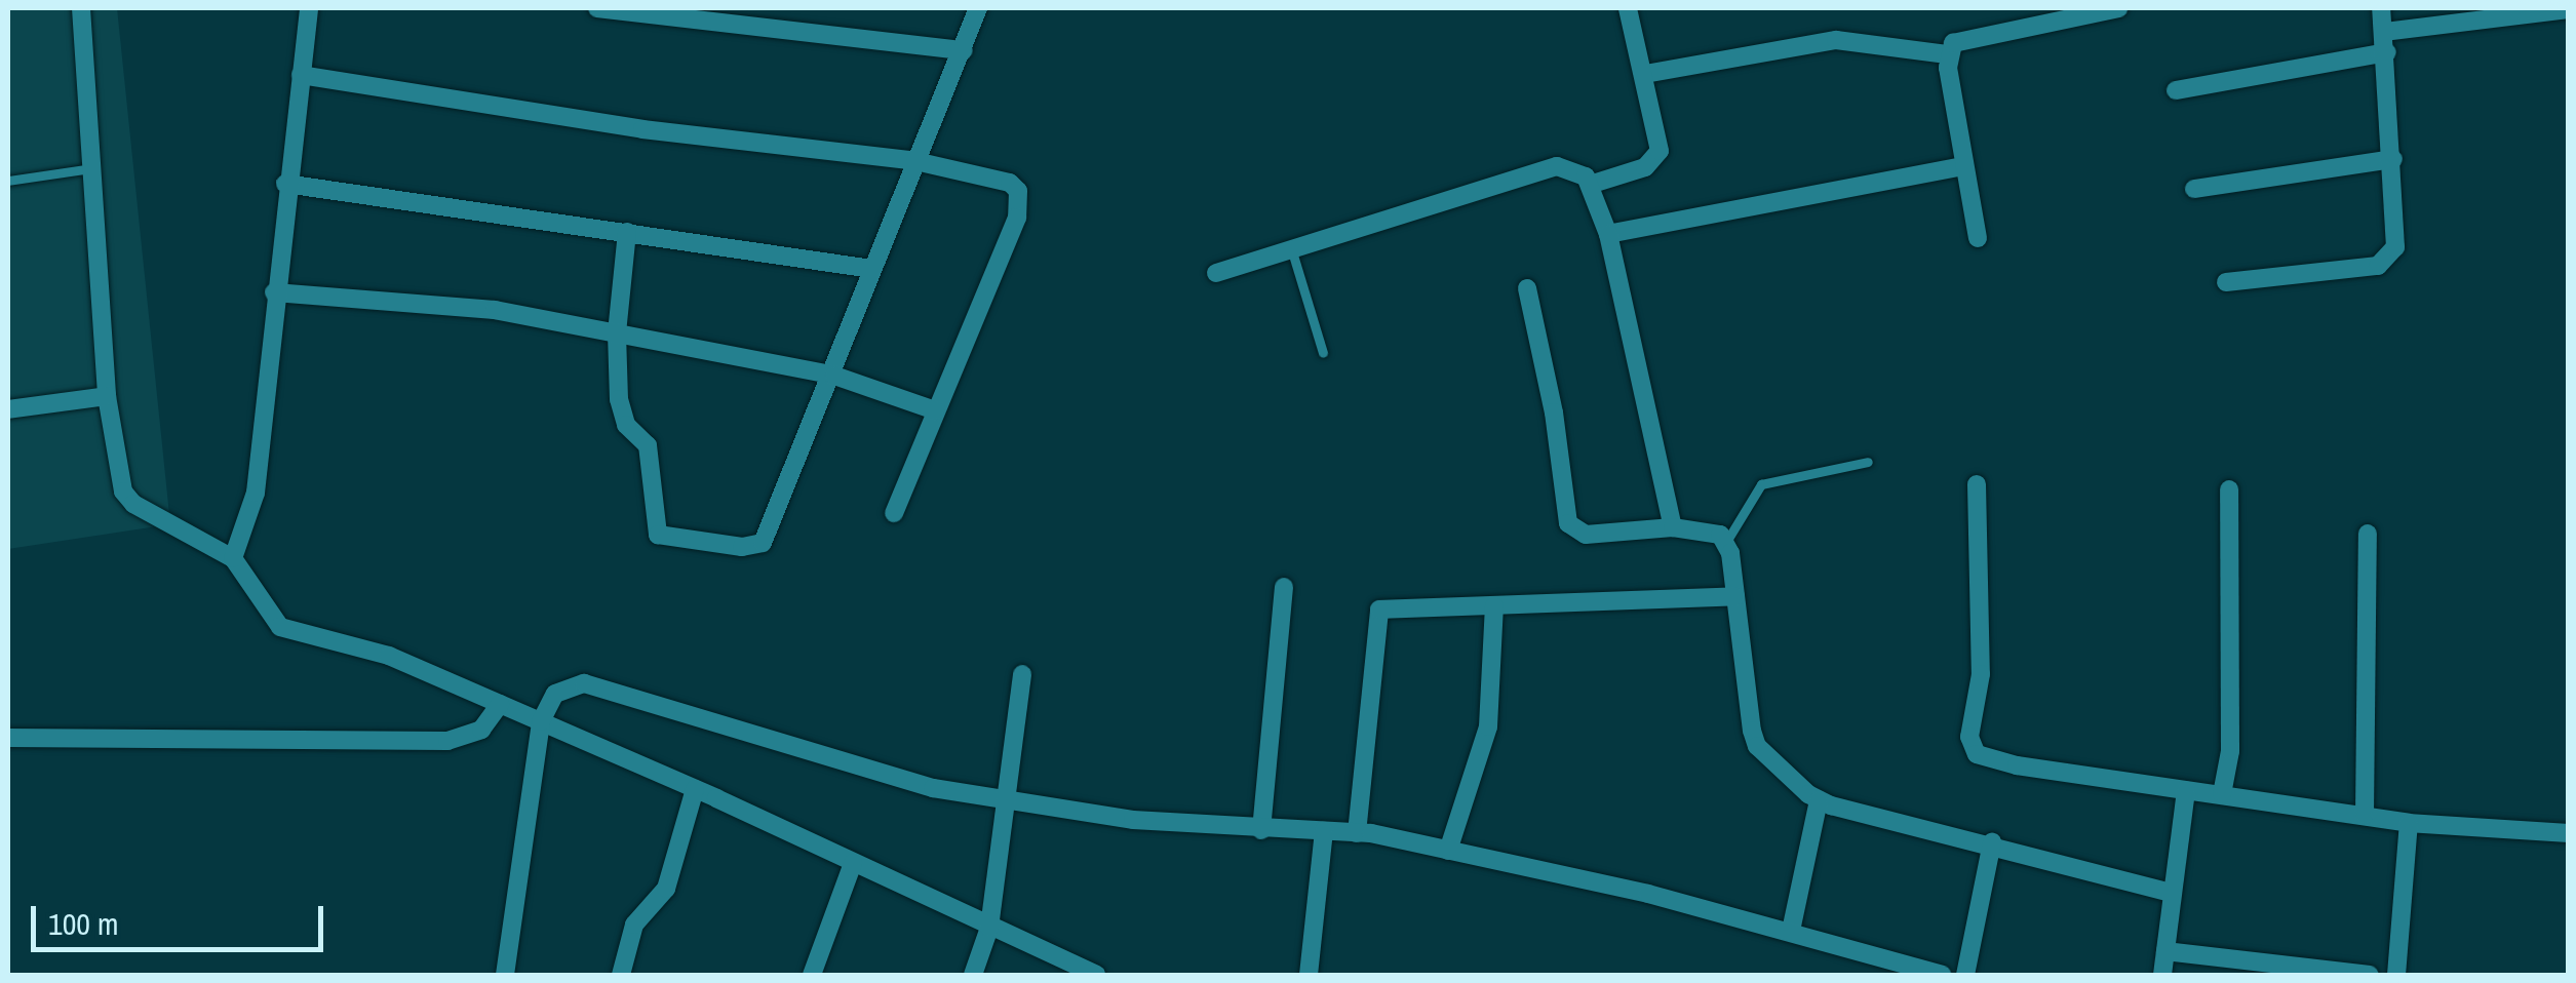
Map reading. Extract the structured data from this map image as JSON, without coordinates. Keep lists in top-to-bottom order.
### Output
{
  "scale_bar": "100 m"
}
